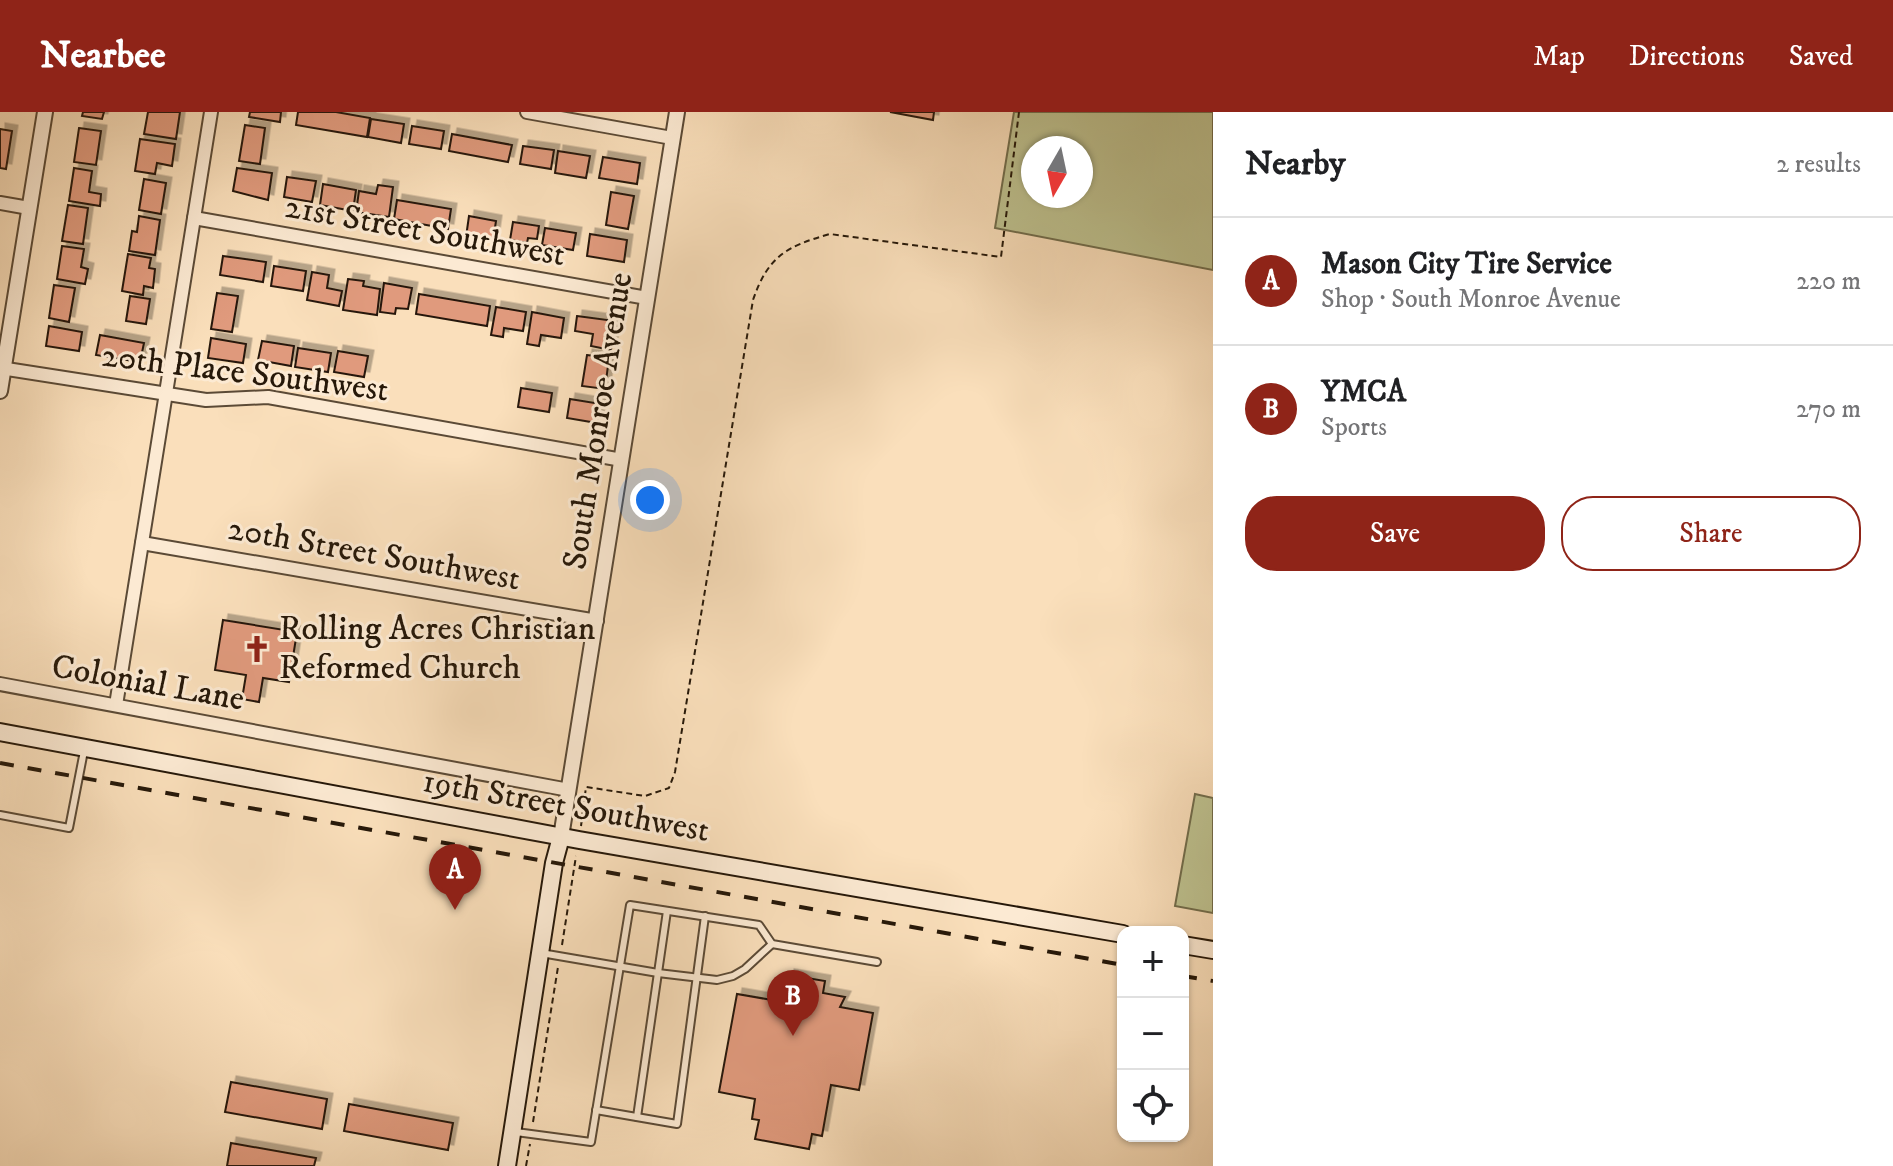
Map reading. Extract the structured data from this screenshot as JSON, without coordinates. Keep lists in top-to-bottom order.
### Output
{
  "streets": {
    "main road": ["South Monroe Avenue", "19th Street Southwest"],
    "street": [
      "21st Street Southwest",
      "20th Place Southwest",
      "20th Street Southwest",
      "Colonial Lane"
    ]
  },
  "crossings": [
    ["21st Street Southwest", "South Monroe Avenue"],
    ["20th Place Southwest", "South Monroe Avenue"],
    ["South Monroe Avenue", "20th Street Southwest"],
    ["South Monroe Avenue", "Colonial Lane"],
    ["South Monroe Avenue", "19th Street Southwest"]
  ],
  "places": {
    "church": ["Rolling Acres Christian Reformed Church"]
  },
  "north": "bottom",
  "page": {
    "header": "Nearbee",
    "nav": ["Map", "Directions", "Saved"],
    "heading": ["Nearby", "2 results"],
    "list": [
      {
        "mark": "A",
        "name": "Mason City Tire Service",
        "note": "Shop · South Monroe Avenue",
        "value": "220 m"
      },
      {
        "mark": "B",
        "name": "YMCA",
        "note": "Sports",
        "value": "270 m"
      }
    ],
    "buttons": ["Save", "Share"],
    "pins": ["A", "B"],
    "map_buttons": ["+", "−"]
  }
}
